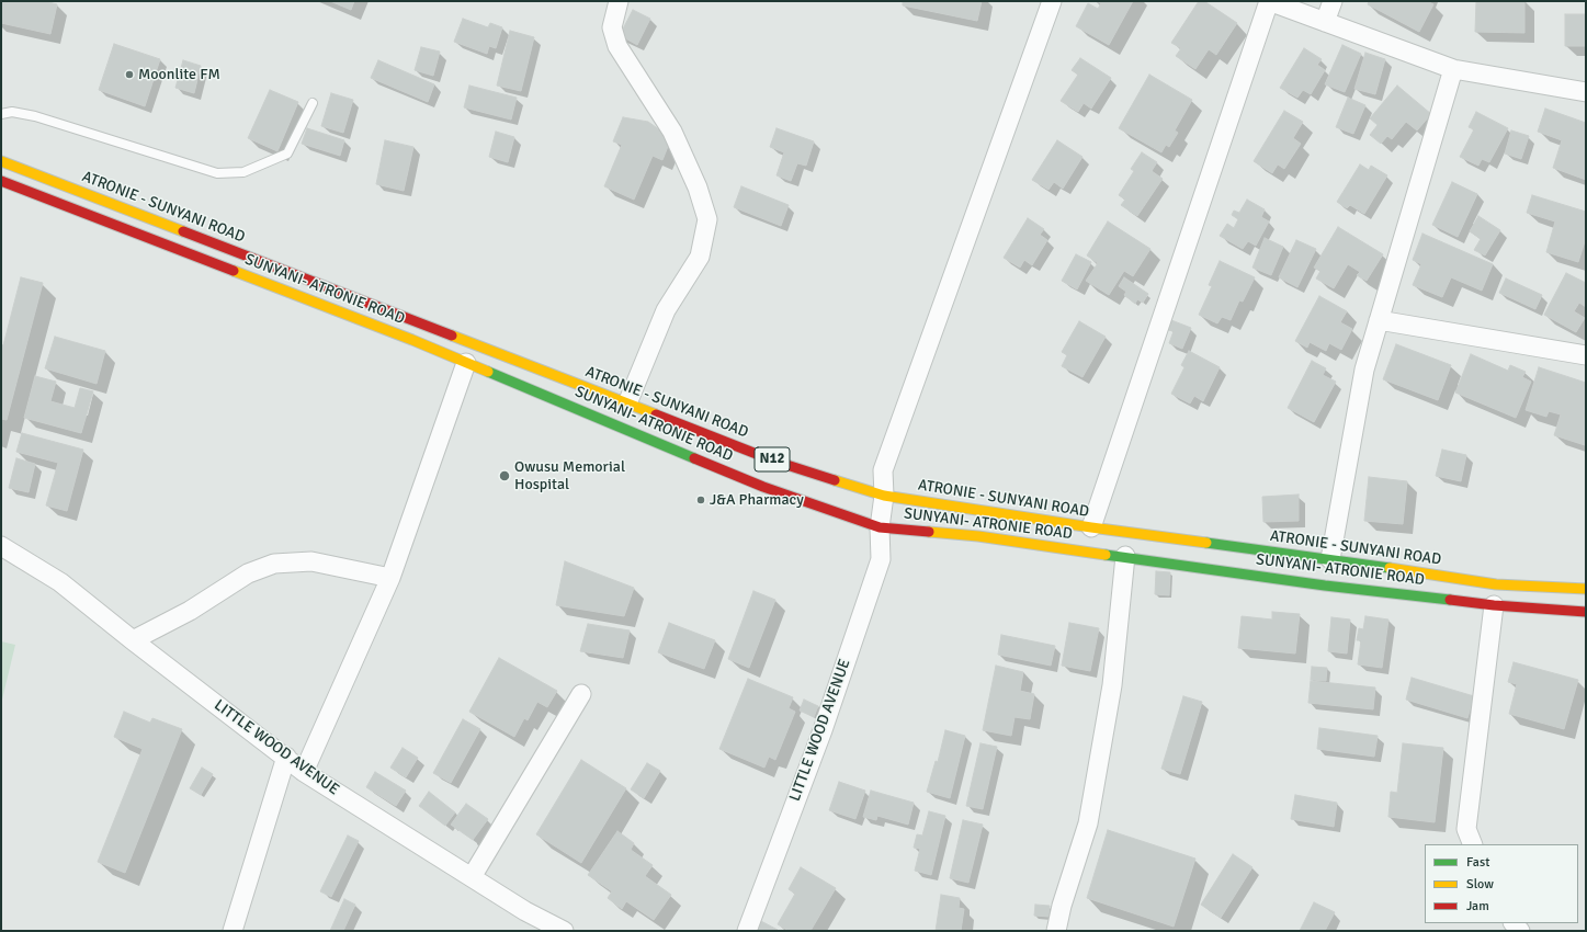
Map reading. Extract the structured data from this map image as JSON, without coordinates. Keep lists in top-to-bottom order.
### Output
{
  "streets": {
    "highway": ["ATRONIE - SUNYANI ROAD", "SUNYANI- ATRONIE ROAD", "N12"],
    "street": ["LITTLE WOOD AVENUE"]
  },
  "crossings": [
    ["ATRONIE - SUNYANI ROAD", "LITTLE WOOD AVENUE"],
    ["SUNYANI- ATRONIE ROAD", "LITTLE WOOD AVENUE"]
  ],
  "places": ["Moonlite FM", "Owusu Memorial Hospital", "J&A Pharmacy"],
  "legend": ["Fast", "Slow", "Jam"]
}
